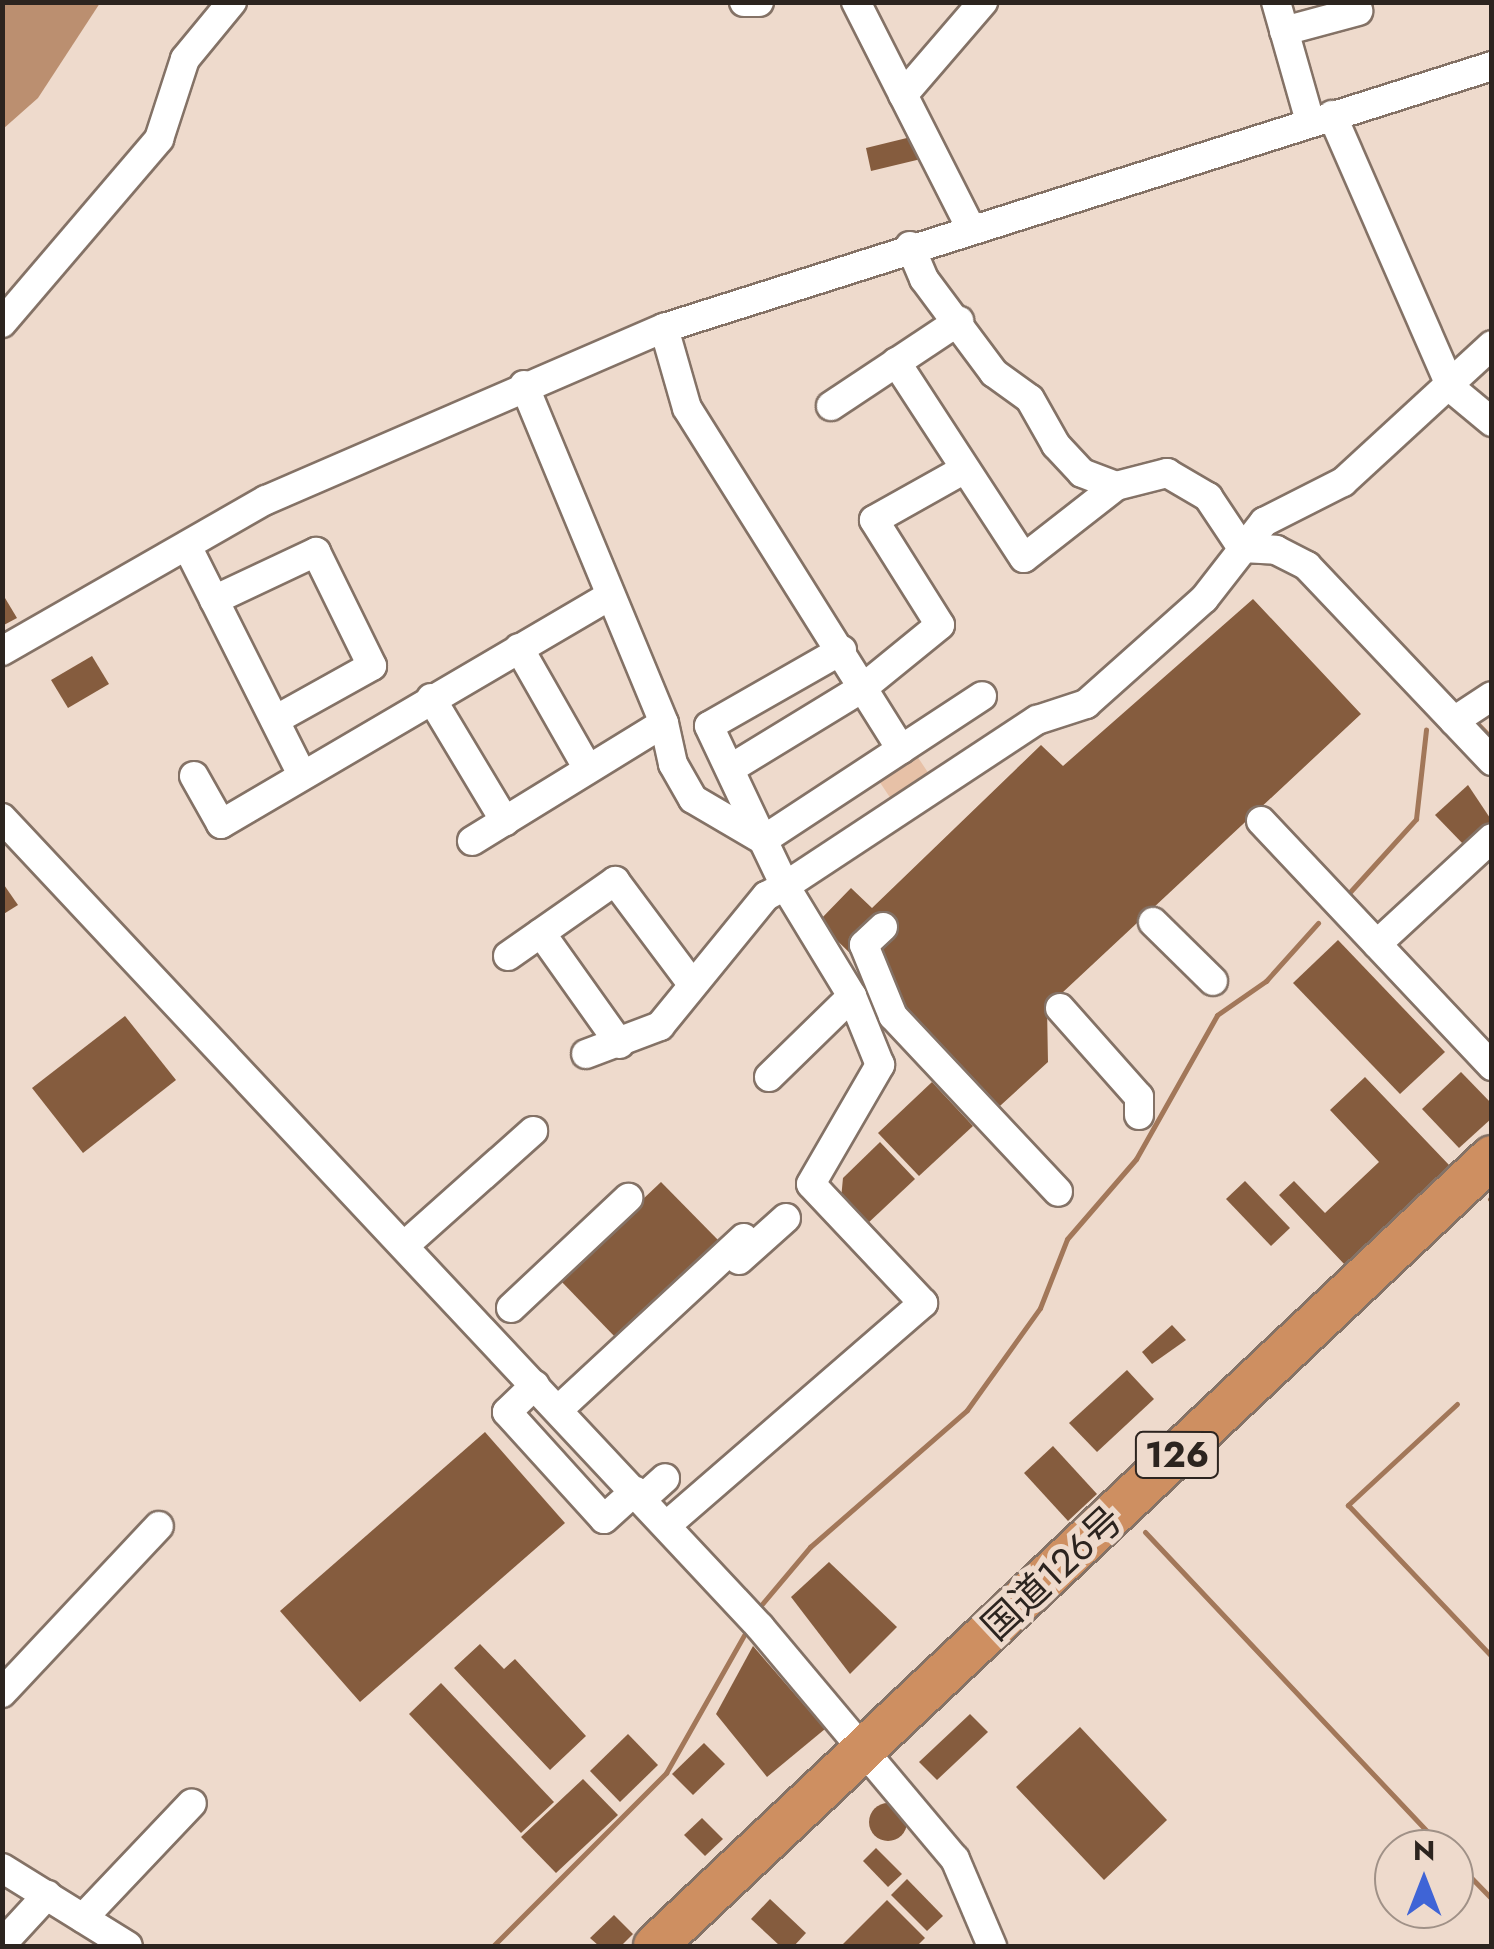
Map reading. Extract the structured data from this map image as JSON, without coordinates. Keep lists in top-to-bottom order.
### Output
{
  "streets": {
    "highway": ["126", "国道126号"]
  },
  "north": "top"
}
